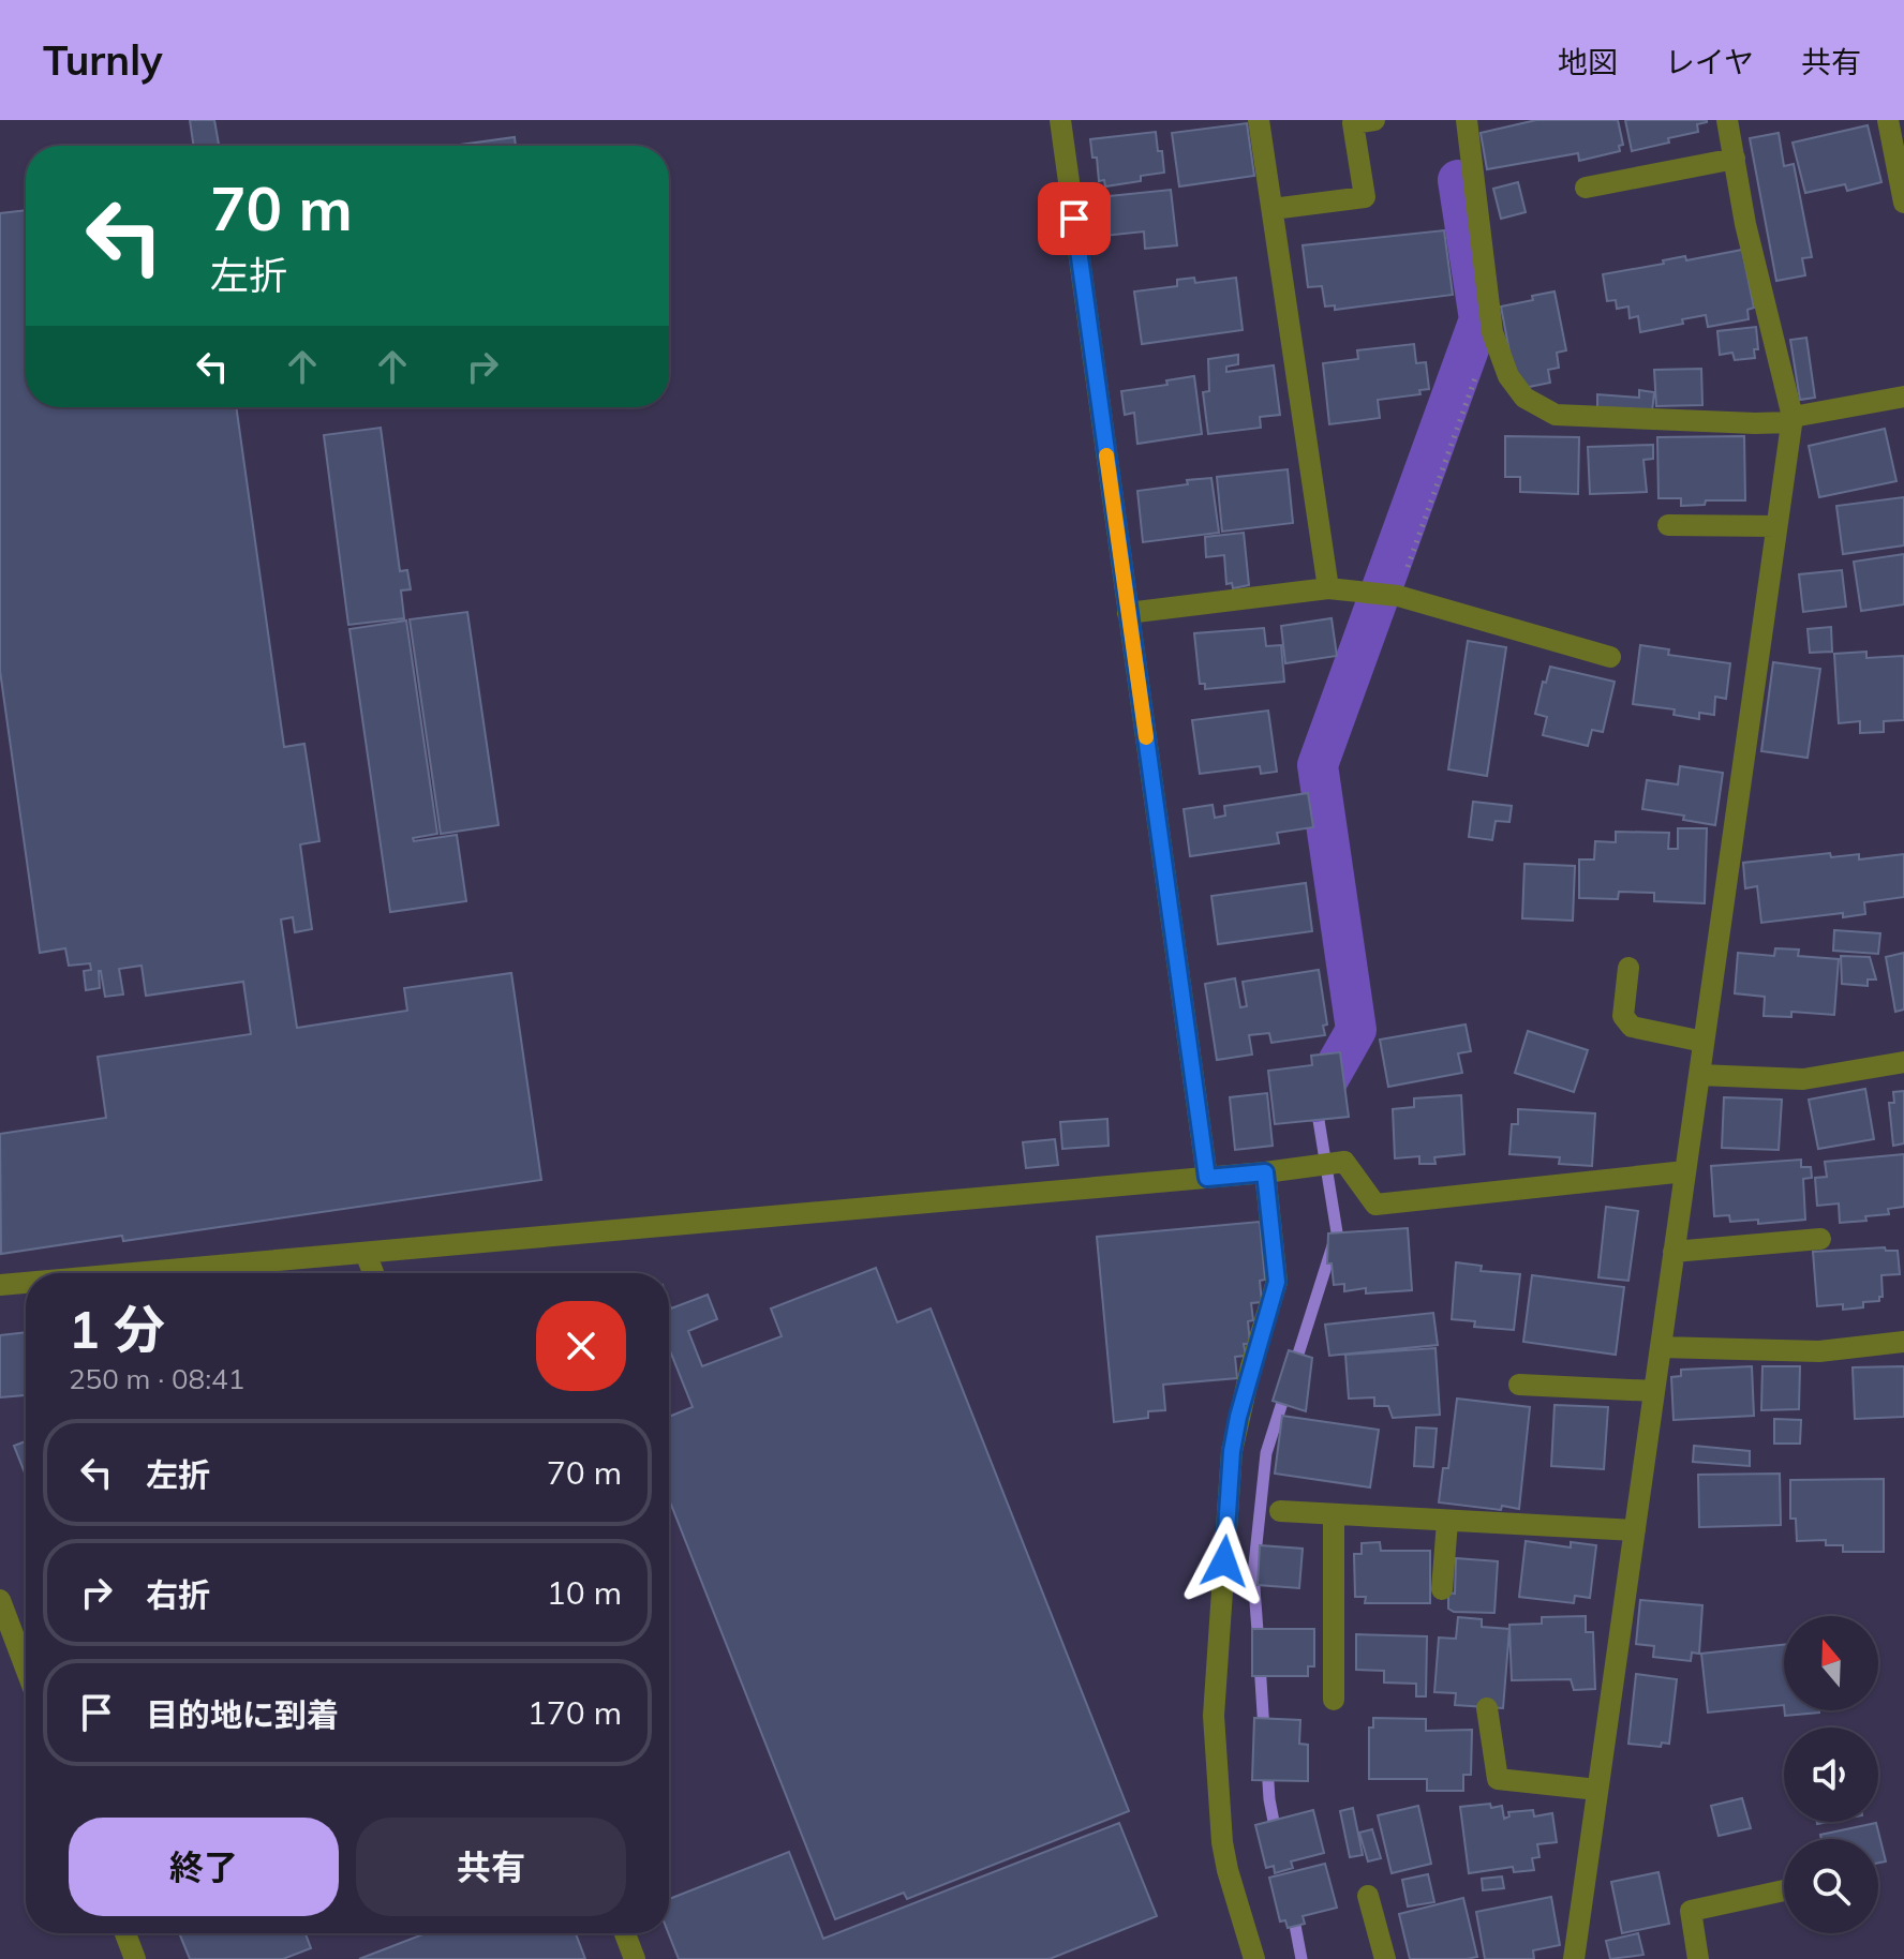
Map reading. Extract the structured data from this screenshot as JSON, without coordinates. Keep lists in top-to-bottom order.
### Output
{
  "north": "top",
  "page": {
    "header": "Turnly",
    "nav": ["地図", "レイヤ", "共有"],
    "turn": ["70 m", "左折"],
    "heading": ["1 分", "250 m · 08:41"],
    "list": [
      {
        "name": "左折",
        "value": "70 m"
      },
      {
        "name": "右折",
        "value": "10 m"
      },
      {
        "name": "目的地に到着",
        "value": "170 m"
      }
    ],
    "buttons": ["終了", "共有"]
  }
}
